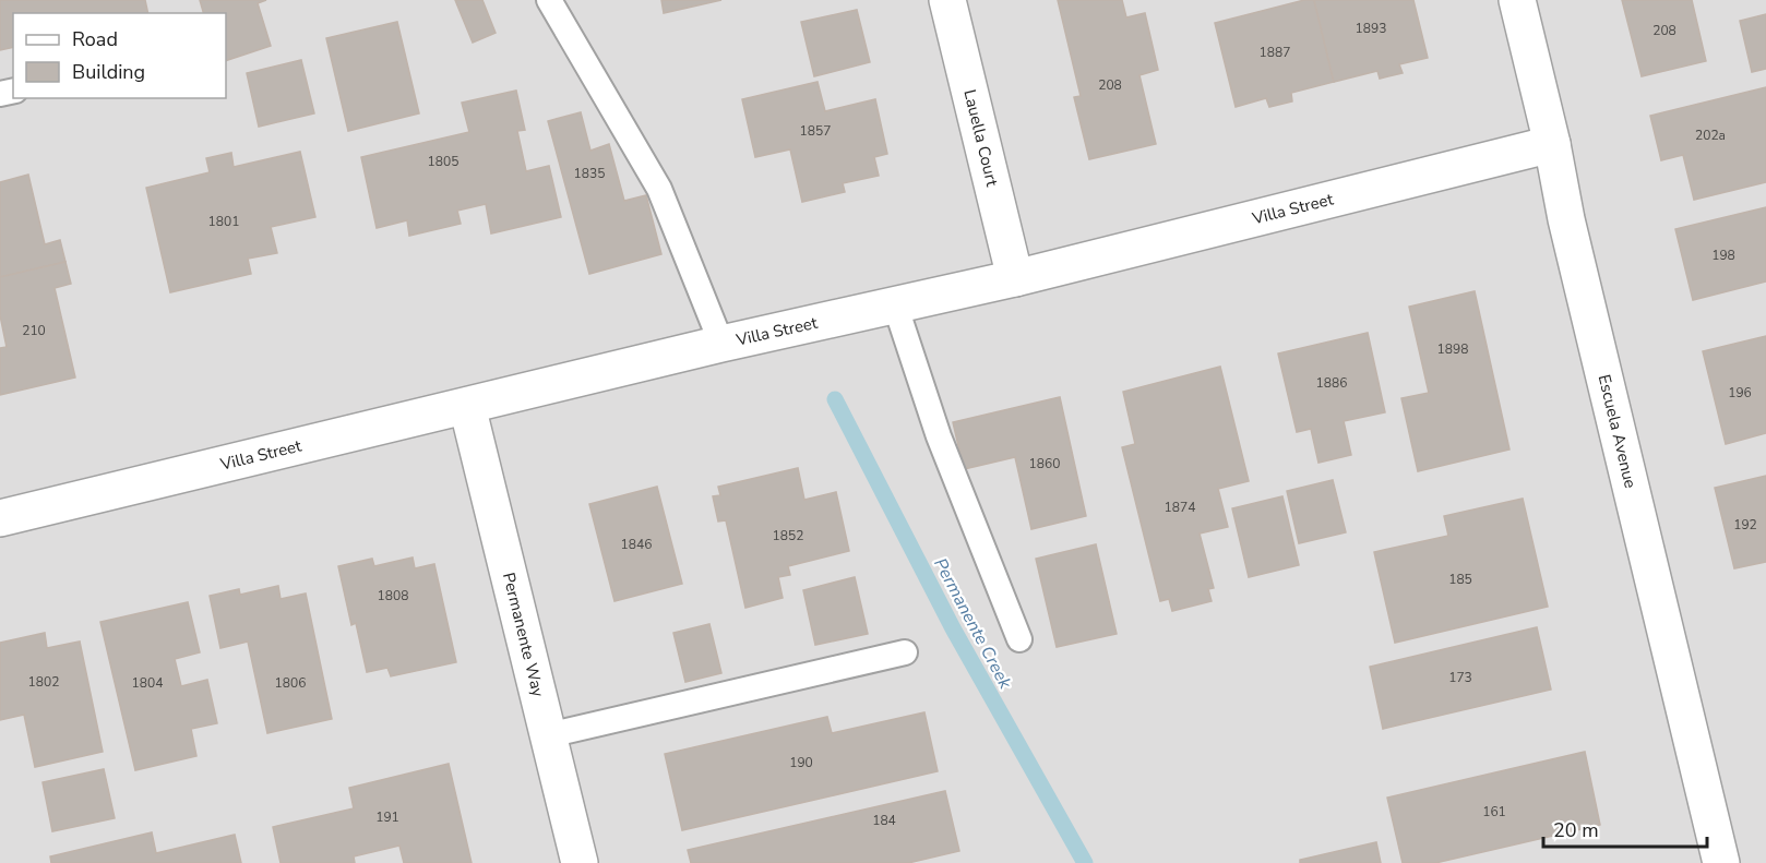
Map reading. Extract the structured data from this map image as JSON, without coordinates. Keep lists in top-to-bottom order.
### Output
{
  "streets": {
    "street": [
      "Lauella Court",
      "Villa Street",
      "Escuela Avenue",
      "Permanente Way"
    ]
  },
  "crossings": [
    ["Lauella Court", "Villa Street"],
    ["Villa Street", "Escuela Avenue"],
    ["Villa Street", "Permanente Way"]
  ],
  "water": ["Permanente Creek"],
  "house_numbers": [
    "1893",
    "208",
    "1887",
    "208",
    "1857",
    "202a",
    "1805",
    "1835",
    "1801",
    "198",
    "210",
    "1898",
    "1886",
    "196",
    "1860",
    "1874",
    "192",
    "1852",
    "1846",
    "185",
    "1808",
    "173",
    "1802",
    "1804",
    "1806",
    "190",
    "161",
    "191",
    "184"
  ],
  "legend": ["Road", "Building"],
  "scale_bar": "20 m"
}
